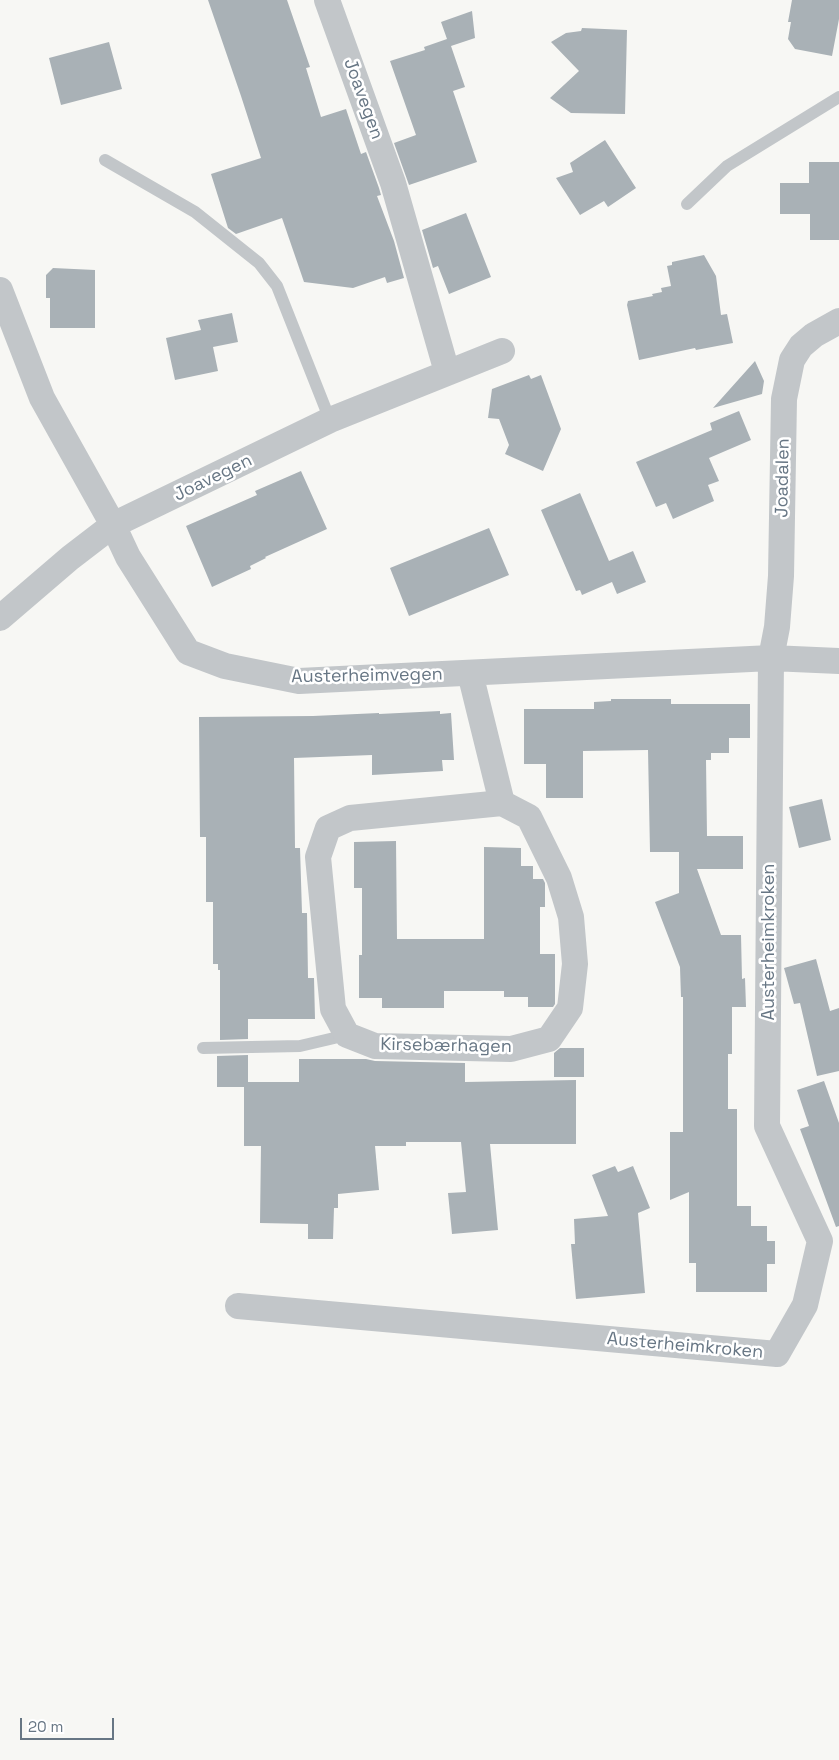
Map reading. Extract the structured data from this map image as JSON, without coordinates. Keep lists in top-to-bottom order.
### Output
{
  "streets": {
    "street": [
      "Joavegen",
      "Joadalen",
      "Austerheimvegen",
      "Austerheimkroken",
      "Kirsebærhagen"
    ]
  },
  "crossings": [
    ["Joavegen", "Austerheimvegen"],
    ["Joadalen", "Austerheimvegen"],
    ["Joadalen", "Austerheimkroken"],
    ["Austerheimvegen", "Austerheimkroken"]
  ],
  "scale_bar": "20 m"
}
